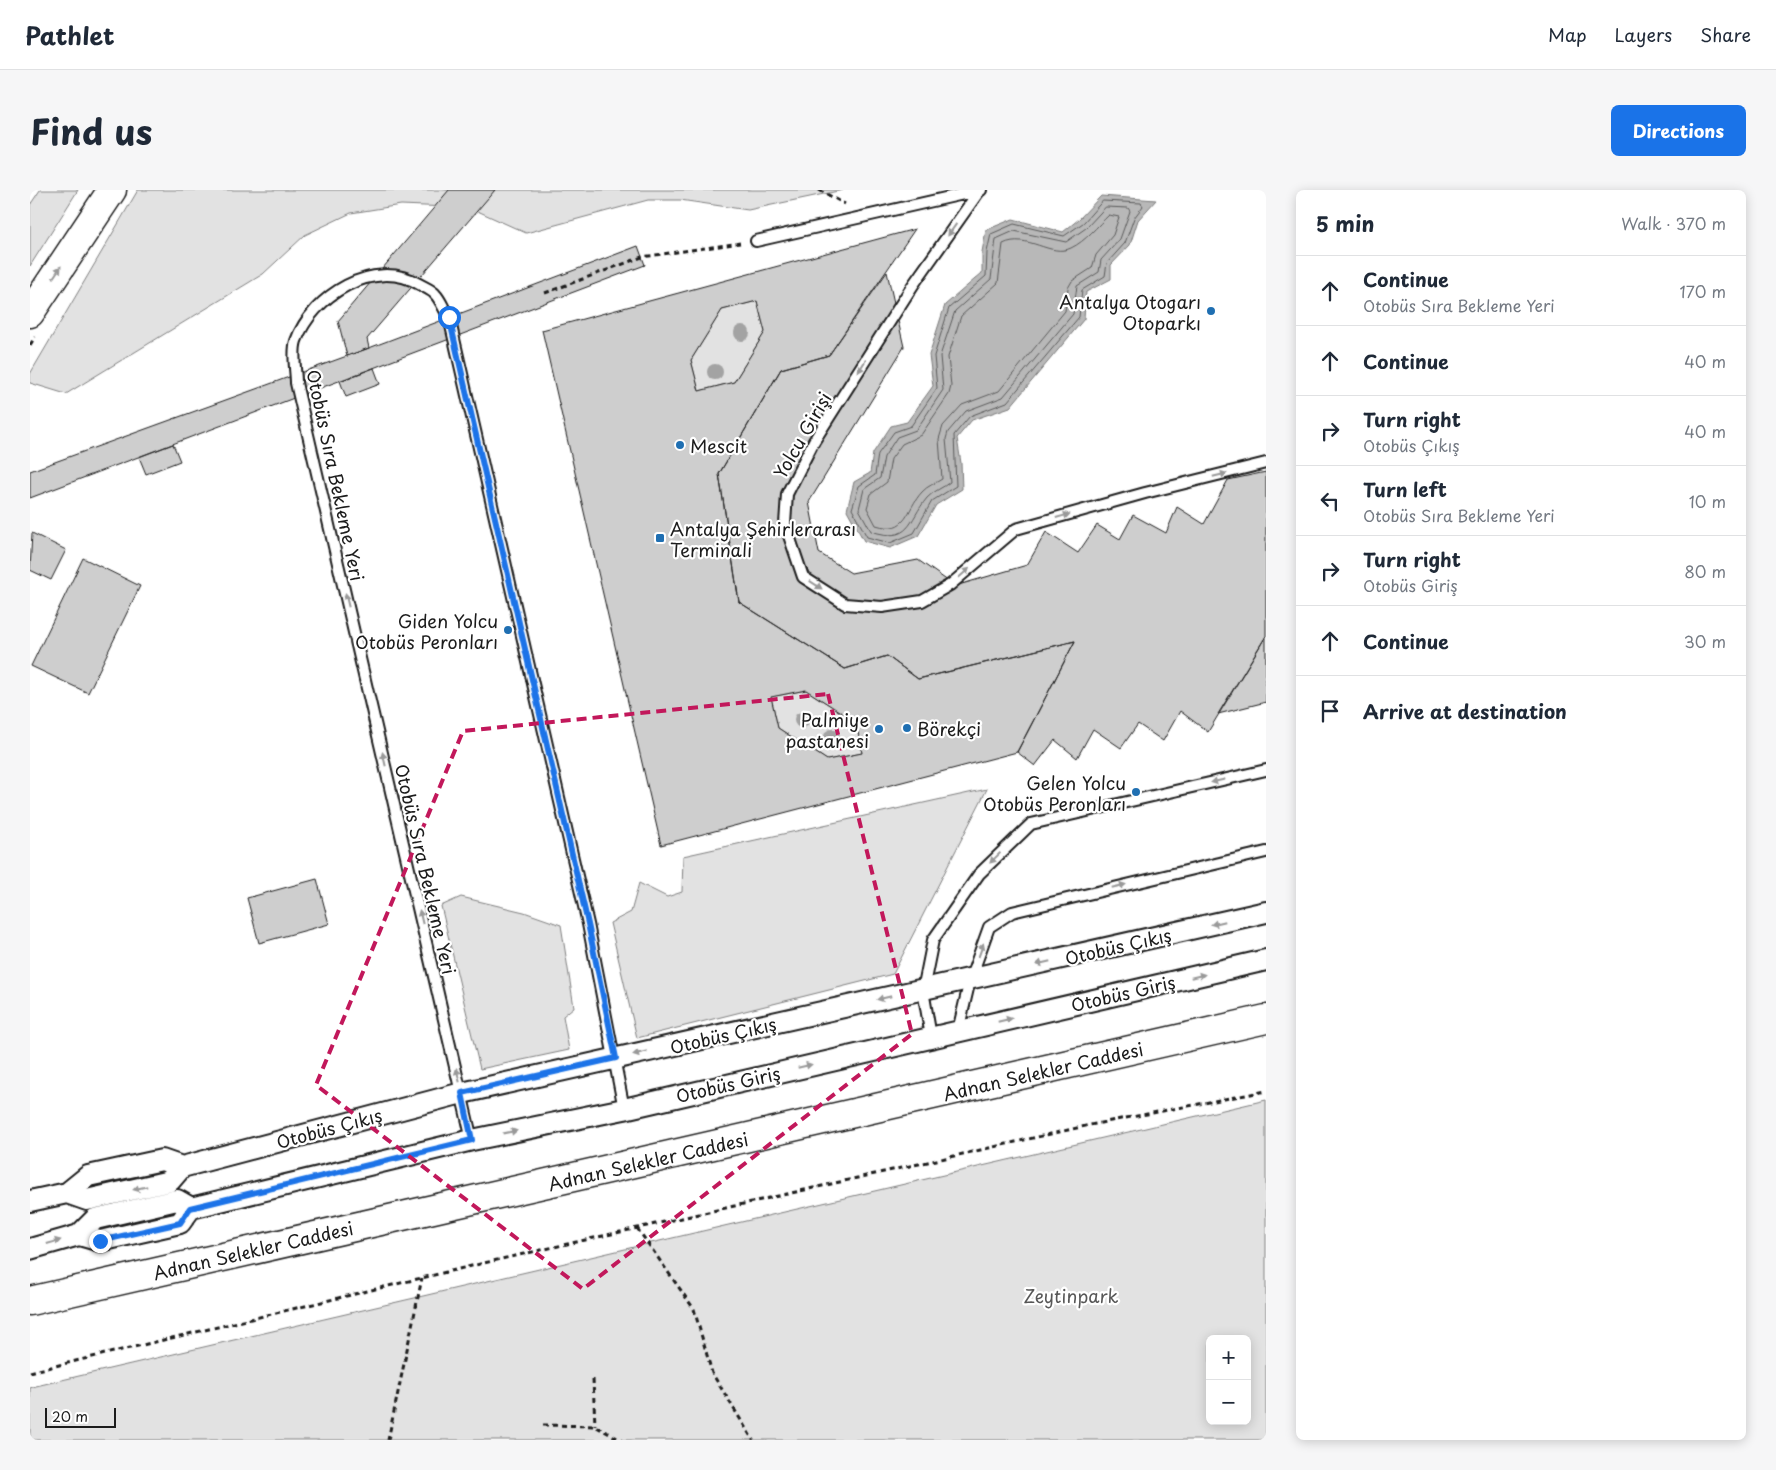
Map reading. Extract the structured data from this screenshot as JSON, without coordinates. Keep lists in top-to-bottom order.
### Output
{
  "streets": {
    "main road": ["Adnan Selekler Caddesi"],
    "street": ["Otobüs Çıkış", "Otobüs Giriş"],
    "lane": ["Yolcu Girişi", "Otobüs Sıra Bekleme Yeri"]
  },
  "crossings": [
    ["Otobüs Sıra Bekleme Yeri", "Otobüs Çıkış"],
    ["Otobüs Sıra Bekleme Yeri", "Otobüs Giriş"]
  ],
  "one_way": ["Otobüs Çıkış", "Otobüs Giriş"],
  "parks": ["Zeytinpark"],
  "places": {
    "other": [
      "Antalya Otogarı Otoparkı",
      "Mescit",
      "Giden Yolcu Otobüs Peronları",
      "Börekçi",
      "Palmiye pastanesi",
      "Gelen Yolcu Otobüs Peronları"
    ],
    "transit": ["Antalya Şehirlerarası Terminali"]
  },
  "scale_bar": "20 m",
  "page": {
    "header": "Pathlet",
    "nav": ["Map", "Layers", "Share"],
    "title": "Find us",
    "buttons": "Directions",
    "heading": ["5 min", "Walk · 370 m"],
    "list": [
      ["Continue", "Otobüs Sıra Bekleme Yeri", "170 m"],
      ["Continue", "40 m"],
      ["Turn right", "Otobüs Çıkış", "40 m"],
      ["Turn left", "Otobüs Sıra Bekleme Yeri", "10 m"],
      ["Turn right", "Otobüs Giriş", "80 m"],
      ["Continue", "30 m"],
      "Arrive at destination"
    ],
    "map_buttons": ["+", "−"],
    "scale": "20 m"
  }
}
